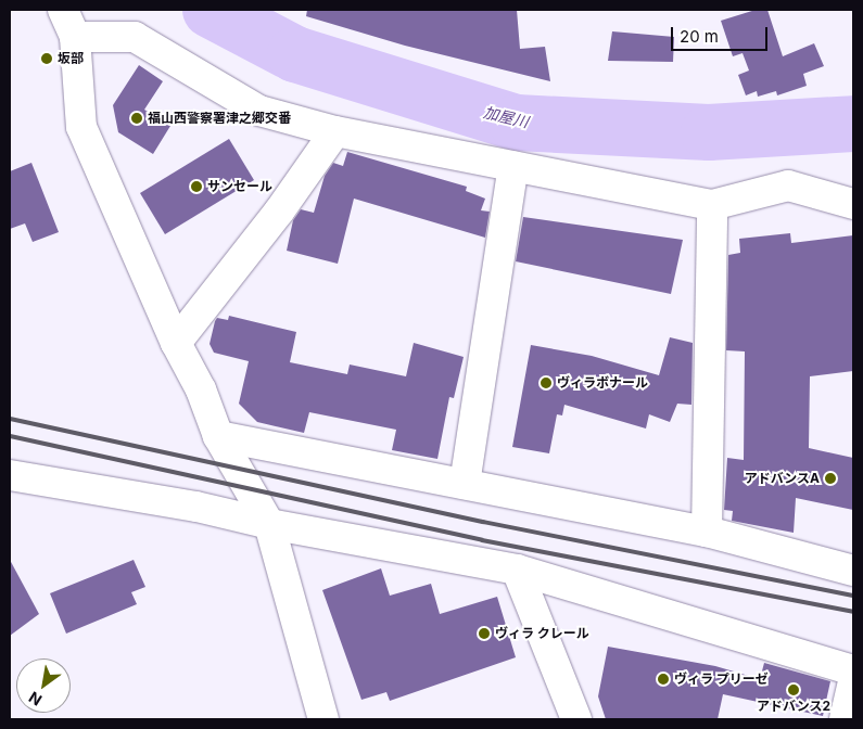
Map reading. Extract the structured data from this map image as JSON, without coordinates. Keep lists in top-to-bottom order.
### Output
{
  "water": ["加屋川"],
  "places": [
    "坂部",
    "福山西警察署津之郷交番",
    "サンセール",
    "ヴィラボナール",
    "アドバンスA",
    "ヴィラ クレール",
    "ヴィラ プリーゼ",
    "アドバンス2"
  ],
  "scale_bar": "20 m",
  "north": "bottom left"
}
